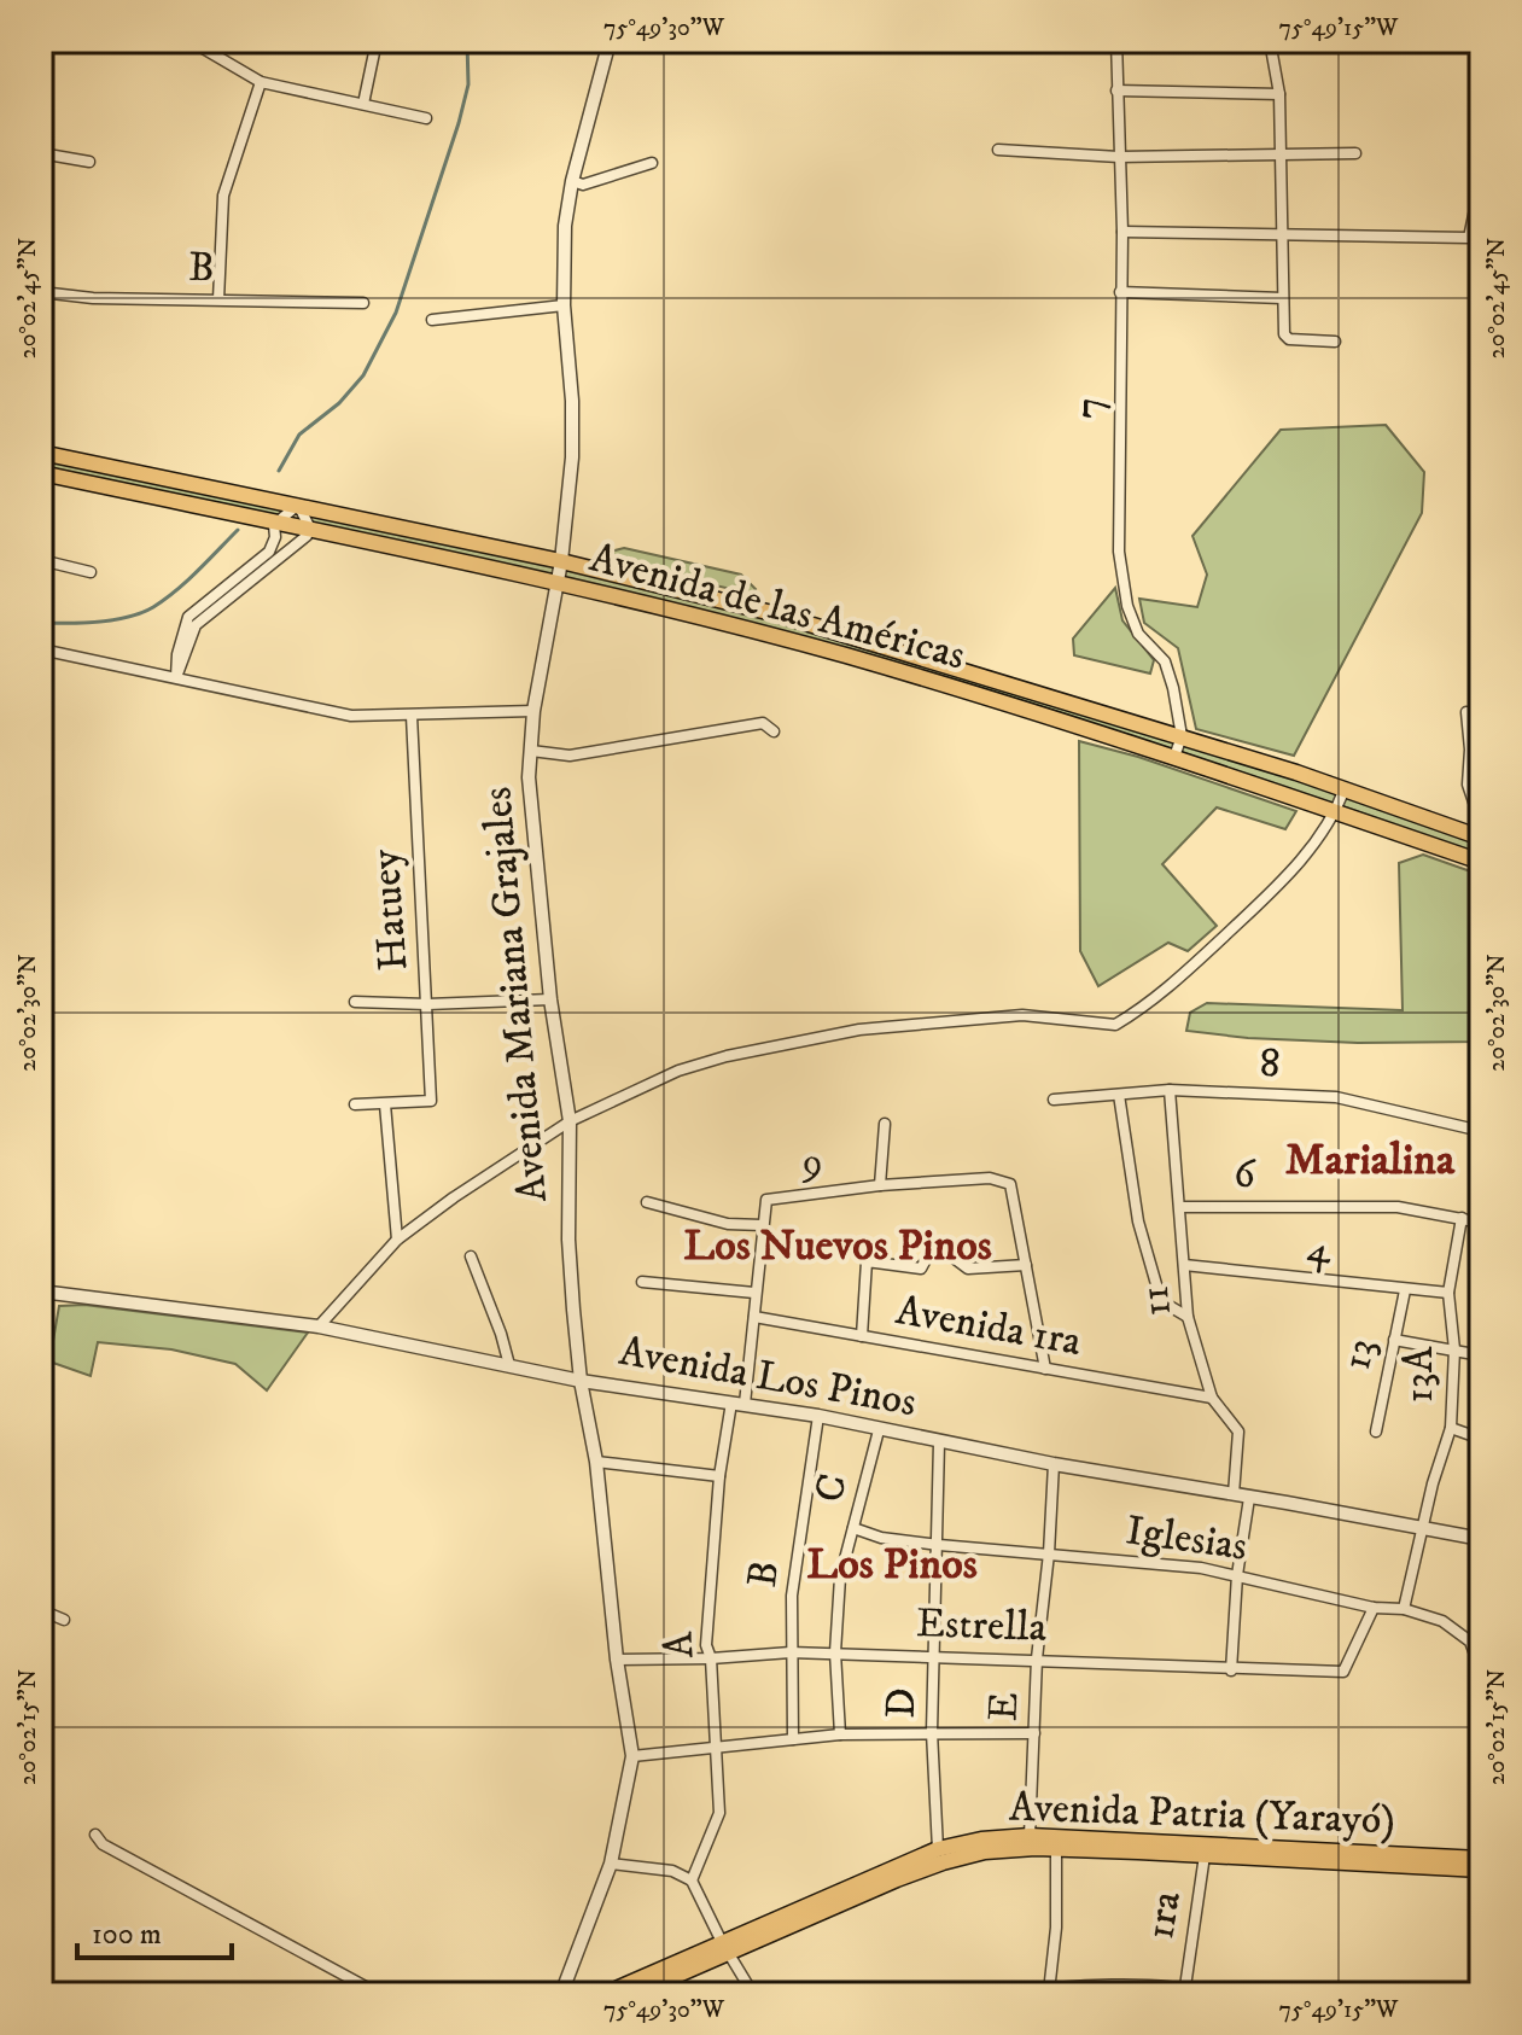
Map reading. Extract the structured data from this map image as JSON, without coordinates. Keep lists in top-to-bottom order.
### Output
{
  "streets": {
    "main road": ["Avenida de las Américas", "Avenida Patria (Yarayó)"],
    "street": [
      "B",
      "7",
      "Hatuey",
      "Avenida Mariana Grajales",
      "8",
      "9",
      "6",
      "4",
      "11",
      "Avenida 1ra",
      "13",
      "13A",
      "Avenida Los Pinos",
      "C",
      "Iglesias",
      "Estrella",
      "A",
      "D",
      "E",
      "1ra"
    ]
  },
  "crossings": [
    ["B", "Avenida Los Pinos"],
    ["B", "Estrella"],
    ["7", "Avenida de las Américas"],
    ["Avenida de las Américas", "Avenida Mariana Grajales"],
    ["Avenida Mariana Grajales", "Avenida Los Pinos"],
    ["Avenida Mariana Grajales", "Estrella"],
    ["8", "11"],
    ["9", "Avenida 1ra"],
    ["9", "Avenida Los Pinos"],
    ["9", "A"],
    ["6", "11"],
    ["6", "13A"],
    ["4", "11"],
    ["4", "13"],
    ["4", "13A"],
    ["11", "Avenida 1ra"],
    ["11", "Avenida Los Pinos"],
    ["13A", "Avenida Los Pinos"],
    ["Avenida Los Pinos", "C"],
    ["Avenida Los Pinos", "A"],
    ["Avenida Los Pinos", "D"],
    ["Avenida Los Pinos", "E"],
    ["C", "Iglesias"],
    ["C", "Estrella"],
    ["Iglesias", "Estrella"],
    ["Iglesias", "D"],
    ["Iglesias", "E"],
    ["Estrella", "A"],
    ["Estrella", "D"],
    ["Estrella", "E"],
    ["D", "Avenida Patria (Yarayó)"],
    ["E", "Avenida Patria (Yarayó)"],
    ["Avenida Patria (Yarayó)", "1ra"]
  ],
  "districts": ["Marialina", "Los Nuevos Pinos", "Los Pinos"],
  "scale_bar": "100 m",
  "coordinates": [
    "75°49'30\"W",
    "75°49'15\"W",
    "20°02'45\"N",
    "20°02'30\"N",
    "20°02'15\"N"
  ]
}
